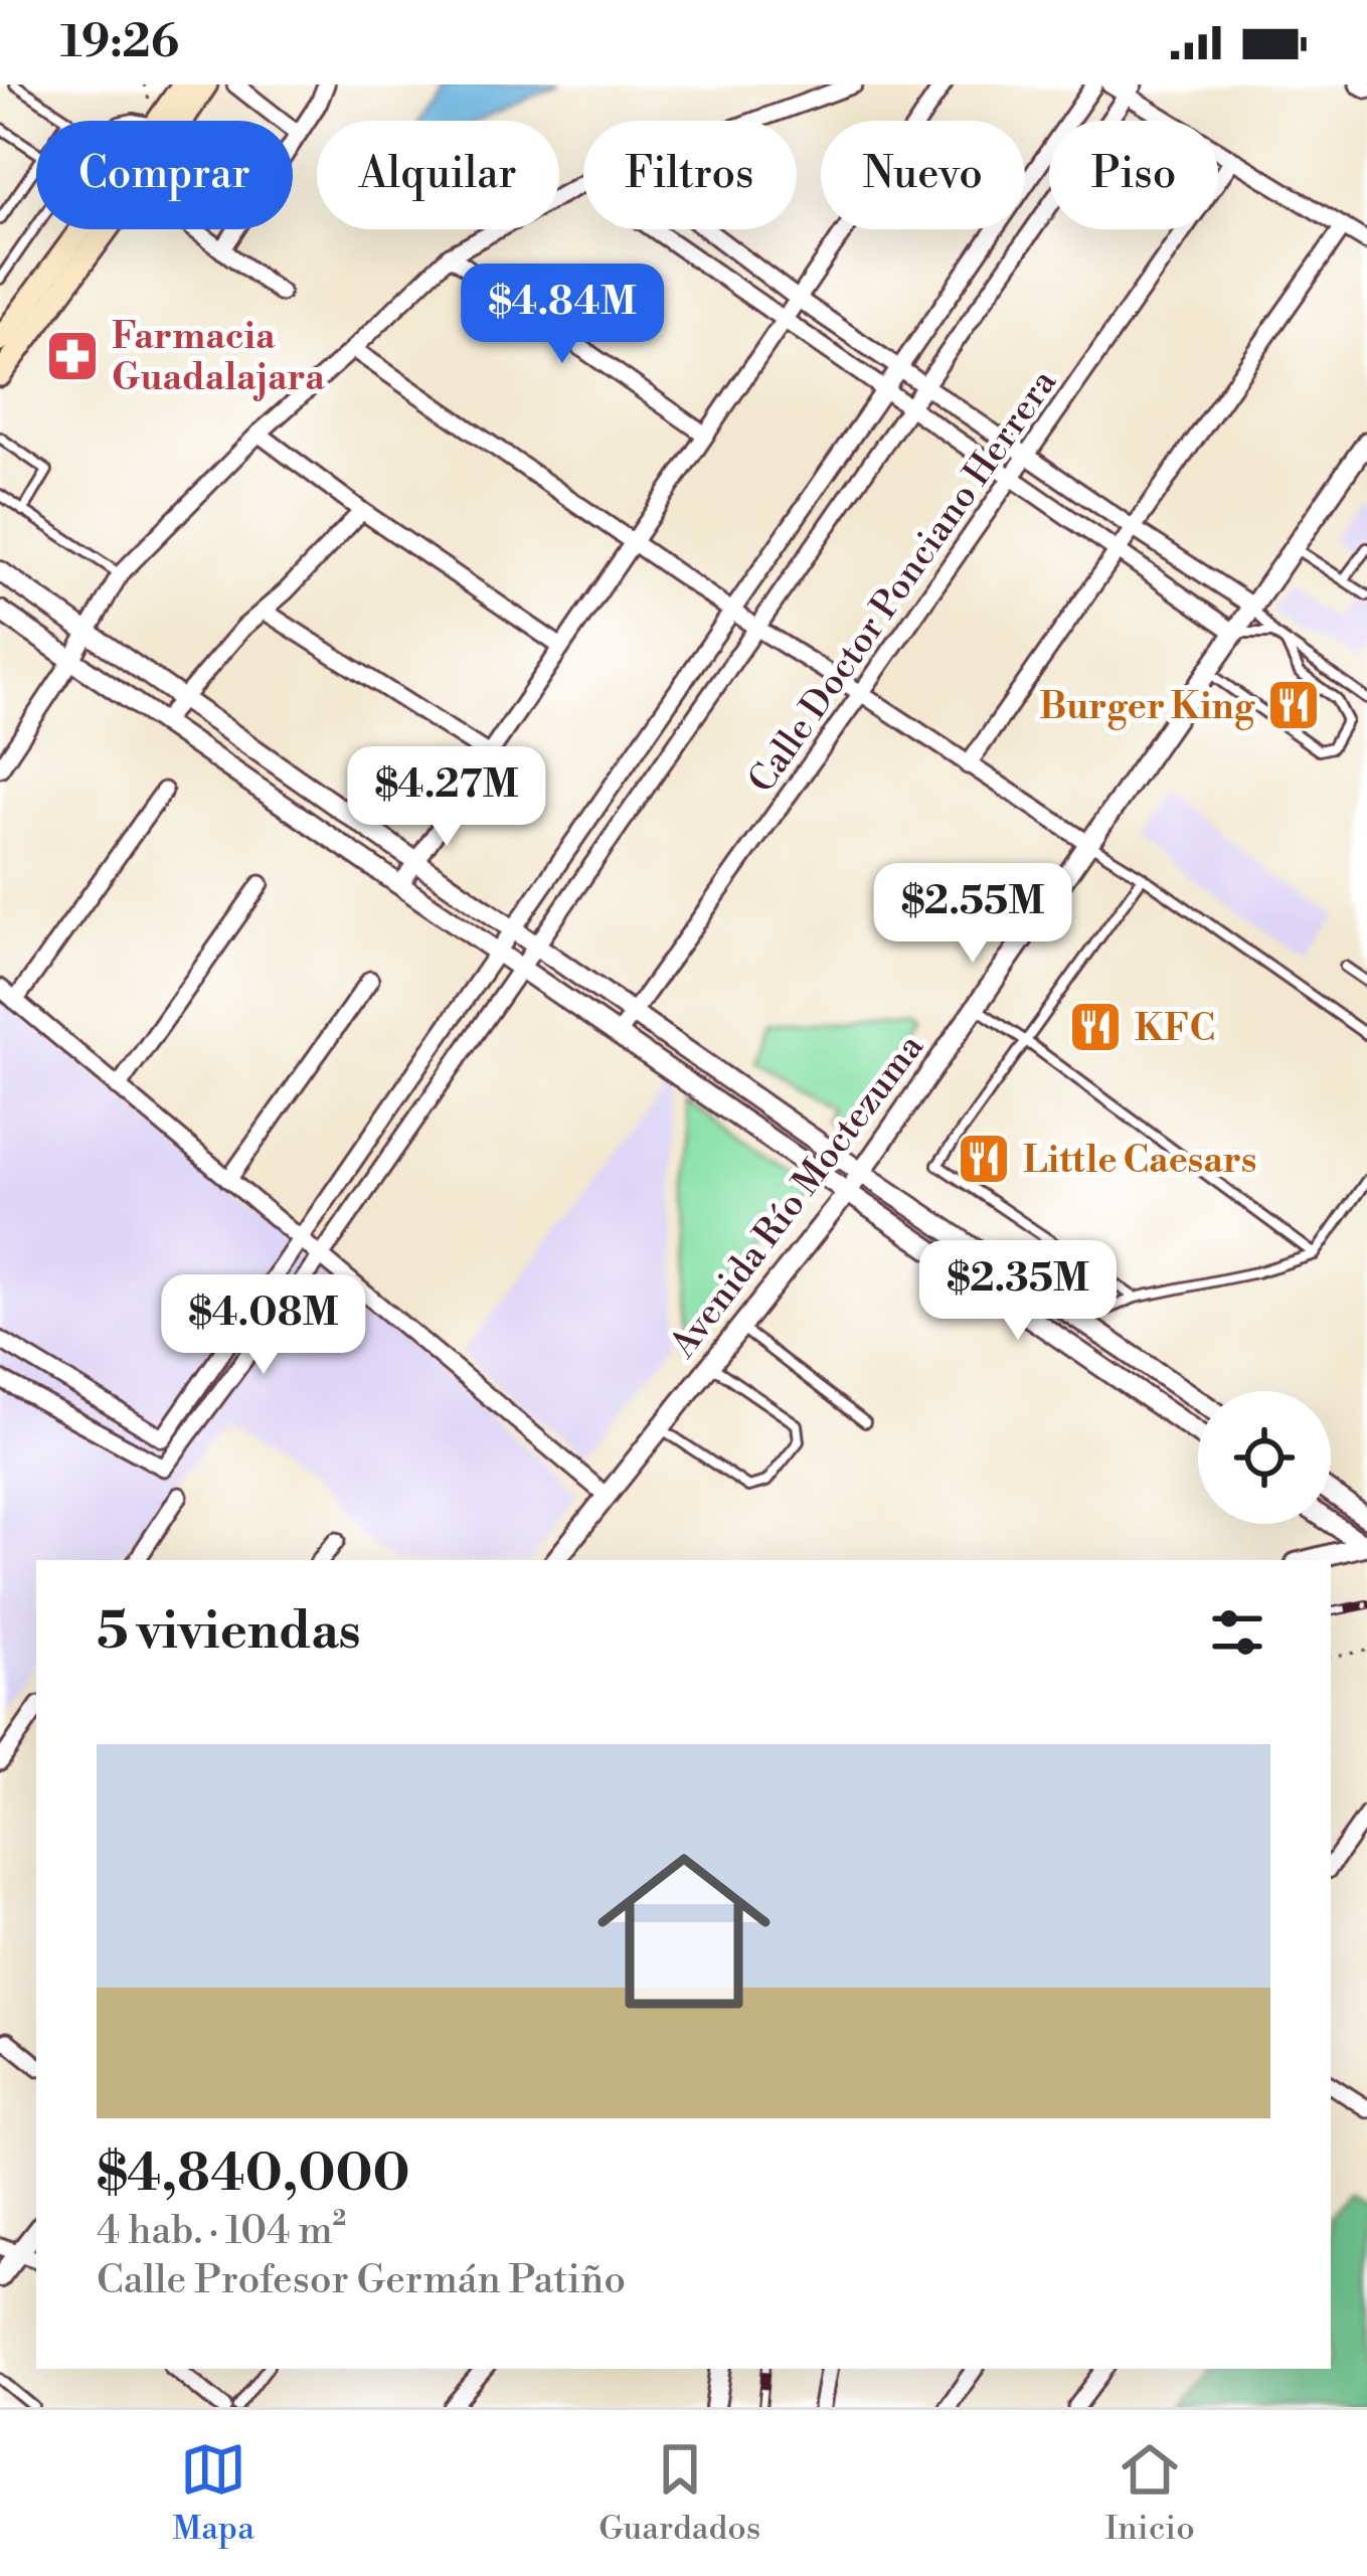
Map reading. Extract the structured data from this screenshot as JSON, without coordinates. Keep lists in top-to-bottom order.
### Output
{
  "streets": {
    "street": ["Calle Doctor Ponciano Herrera", "Avenida Río Moctezuma"]
  },
  "places": {
    "pharmacy": ["Farmacia Guadalajara"],
    "restaurant": ["Burger King", "KFC", "Little Caesars"]
  },
  "page": {
    "status": "19:26",
    "chip": [
      "Comprar",
      "Alquilar",
      "Filtros",
      "Nuevo",
      "Piso"
    ],
    "price": [
      "$4.84M",
      "$4.27M",
      "$2.55M",
      "$2.35M",
      "$4.08M"
    ],
    "heading": "5 viviendas",
    "list": [
      {
        "name": "$4,840,000",
        "note": "4 hab. · 104 m² · Calle Profesor Germán Patiño"
      }
    ],
    "tabs": ["Mapa", "Guardados", "Inicio"]
  }
}
